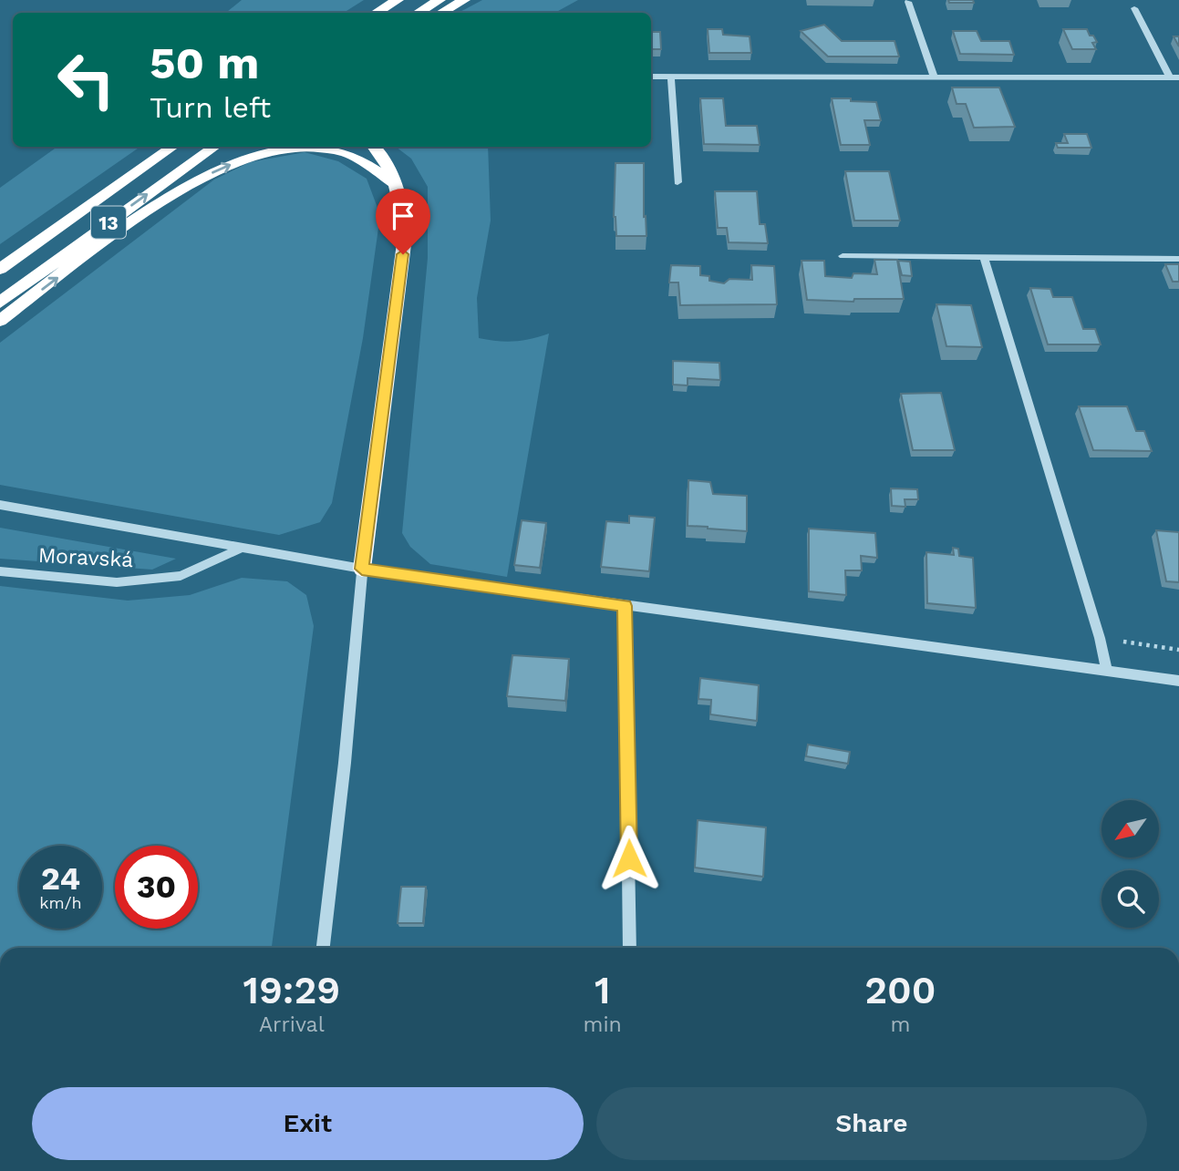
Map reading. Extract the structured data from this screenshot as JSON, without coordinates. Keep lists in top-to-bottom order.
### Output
{
  "streets": {
    "highway": ["13"],
    "street": ["Moravská"]
  },
  "north": "bottom left",
  "page": {
    "turn": ["50 m", "Turn left"],
    "speed": "24 km/h",
    "limit": "30",
    "eta": [
      "19:29",
      "Arrival",
      "1",
      "min",
      "200",
      "m"
    ],
    "buttons": ["Exit", "Share"]
  }
}
